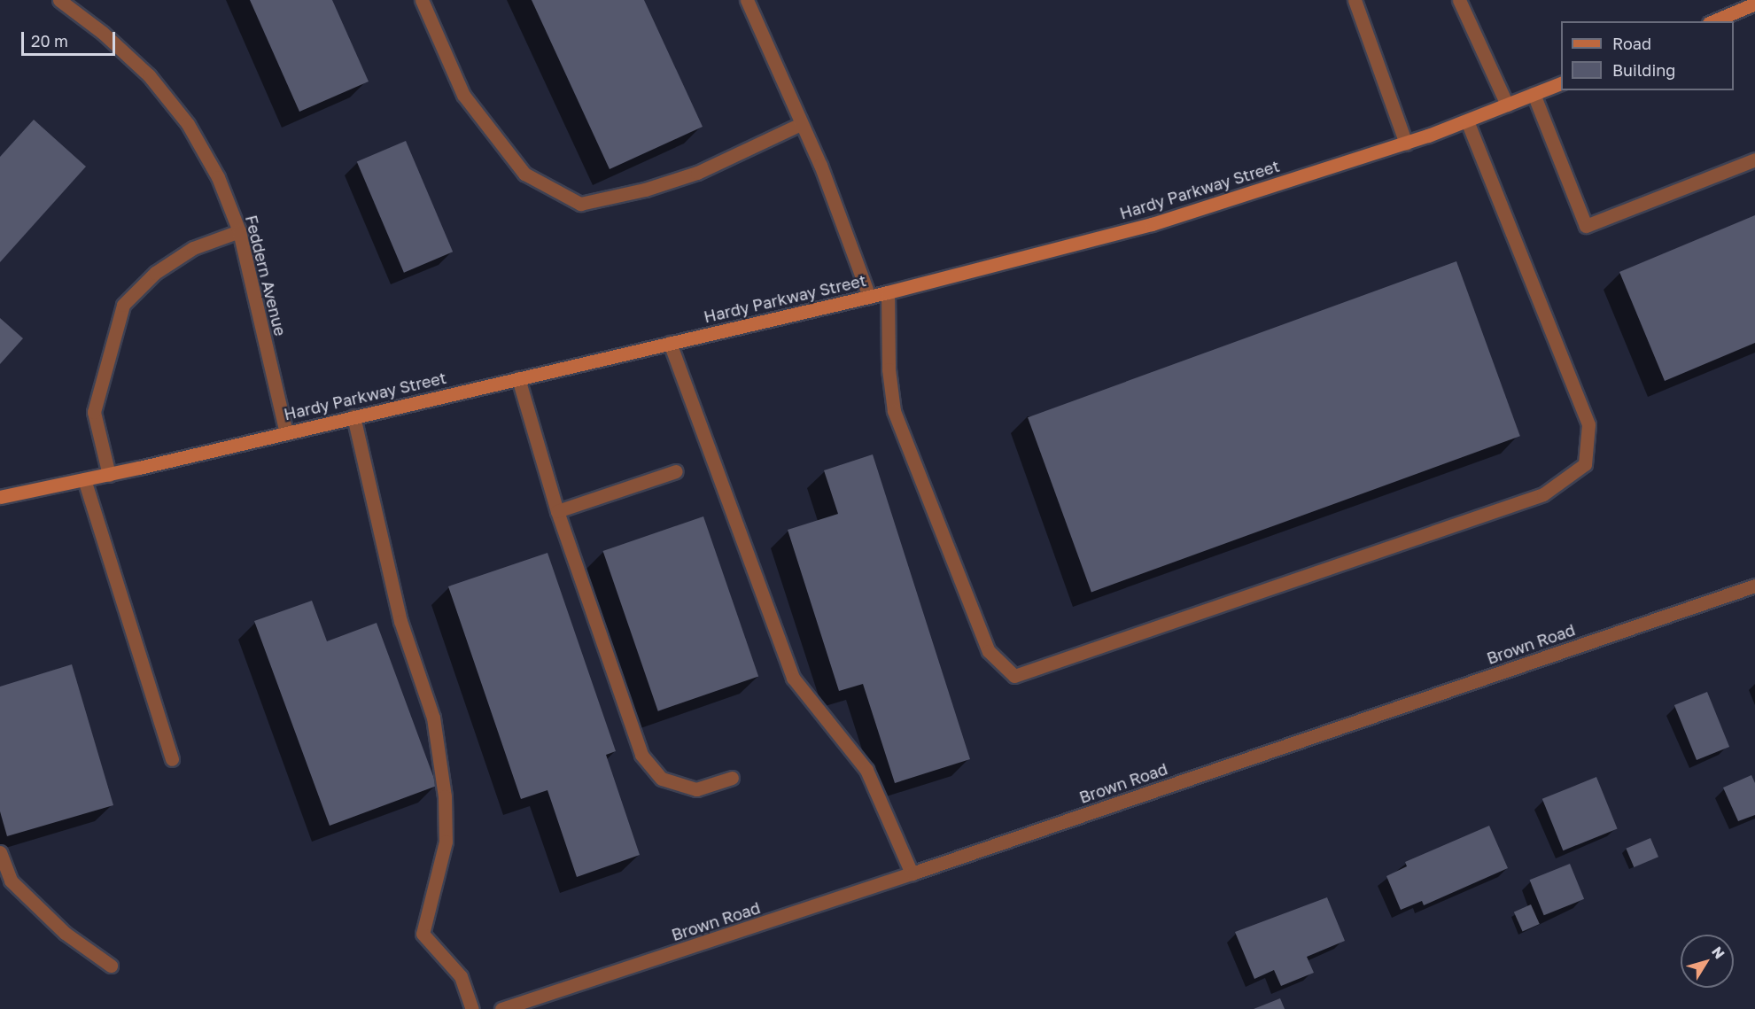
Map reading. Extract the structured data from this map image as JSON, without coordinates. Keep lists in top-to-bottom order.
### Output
{
  "streets": {
    "main road": ["Hardy Parkway Street"],
    "street": ["Feddern Avenue", "Brown Road"]
  },
  "crossings": [
    ["Hardy Parkway Street", "Feddern Avenue"]
  ],
  "legend": ["Road", "Building"],
  "scale_bar": "20 m",
  "north": "top right"
}
